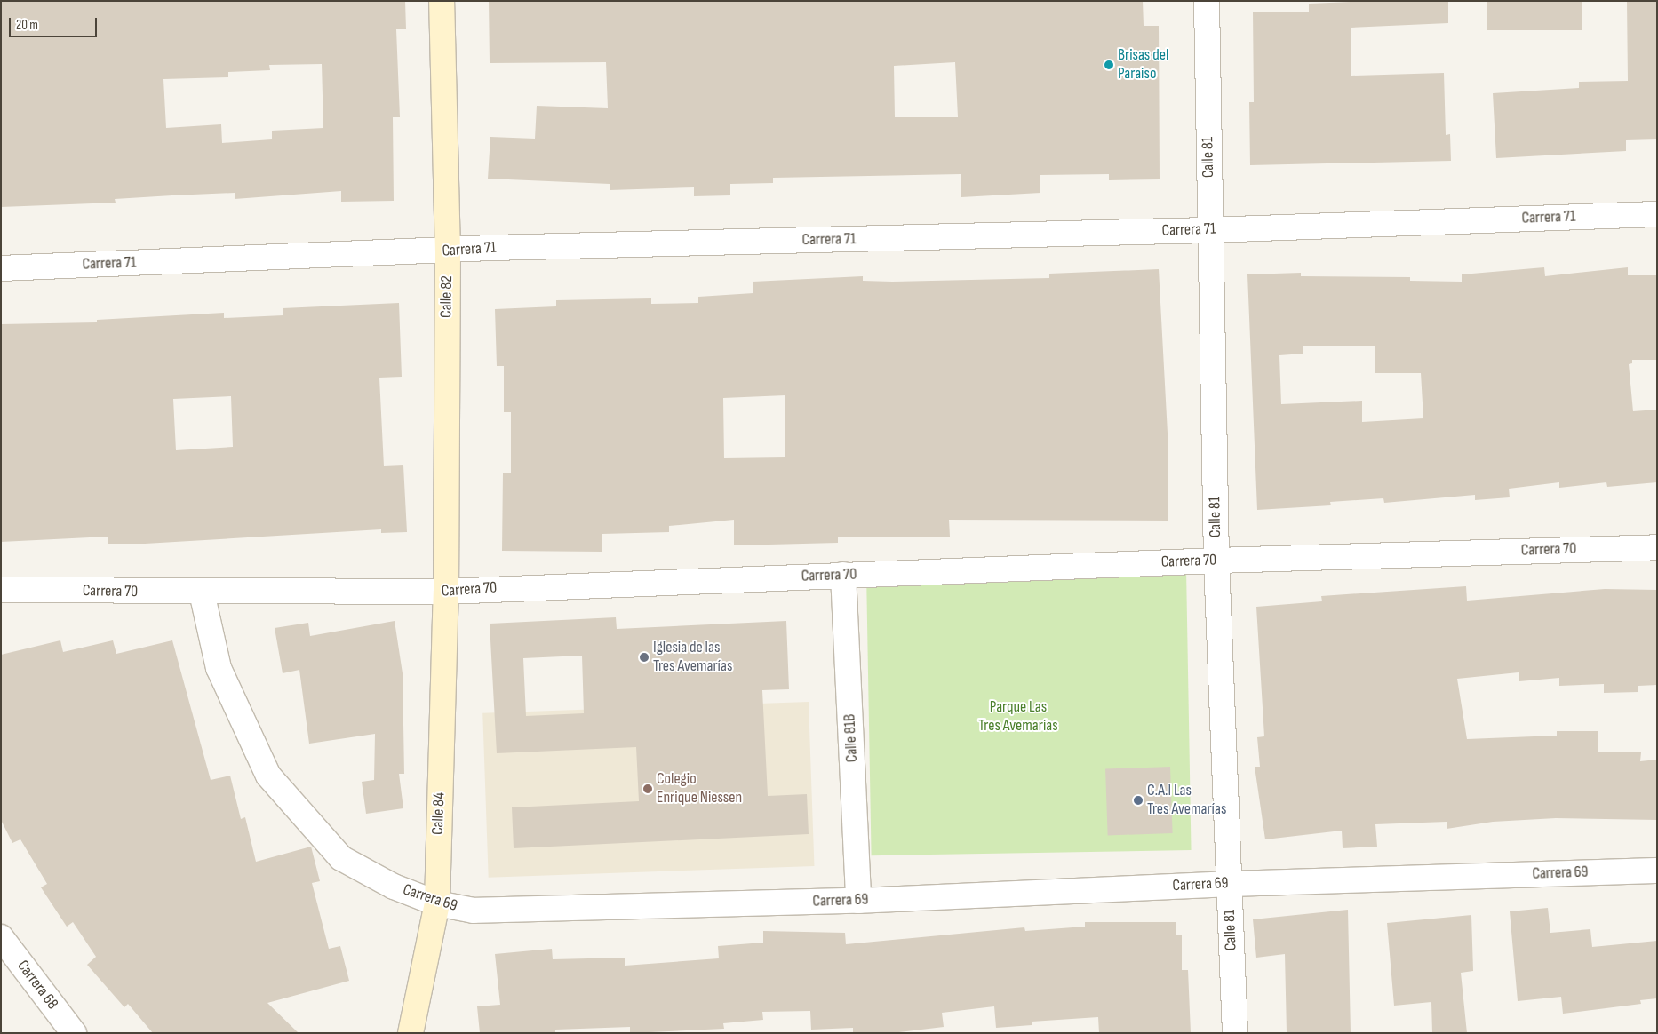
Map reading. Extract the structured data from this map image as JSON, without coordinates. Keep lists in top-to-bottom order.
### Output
{
  "streets": {
    "street": [
      "Calle 81",
      "Carrera 71",
      "Calle 82",
      "Carrera 70",
      "Calle 81B",
      "Calle 84",
      "Carrera 69",
      "Carrera 68"
    ]
  },
  "crossings": [
    ["Calle 81", "Carrera 71"],
    ["Calle 81", "Carrera 70"],
    ["Calle 81", "Carrera 69"],
    ["Carrera 71", "Calle 82"],
    ["Calle 82", "Carrera 70"],
    ["Calle 82", "Calle 84"],
    ["Carrera 70", "Calle 81B"],
    ["Carrera 70", "Calle 84"],
    ["Carrera 70", "Carrera 69"],
    ["Calle 81B", "Carrera 69"],
    ["Calle 84", "Carrera 69"]
  ],
  "parks": ["Parque Las Tres Avemarías"],
  "places": [
    "Brisas del Paraiso",
    "Iglesia de las Tres Avemarías",
    "Colegio Enrique Niessen",
    "C.A.I Las Tres Avemarías"
  ],
  "scale_bar": "20 m"
}
